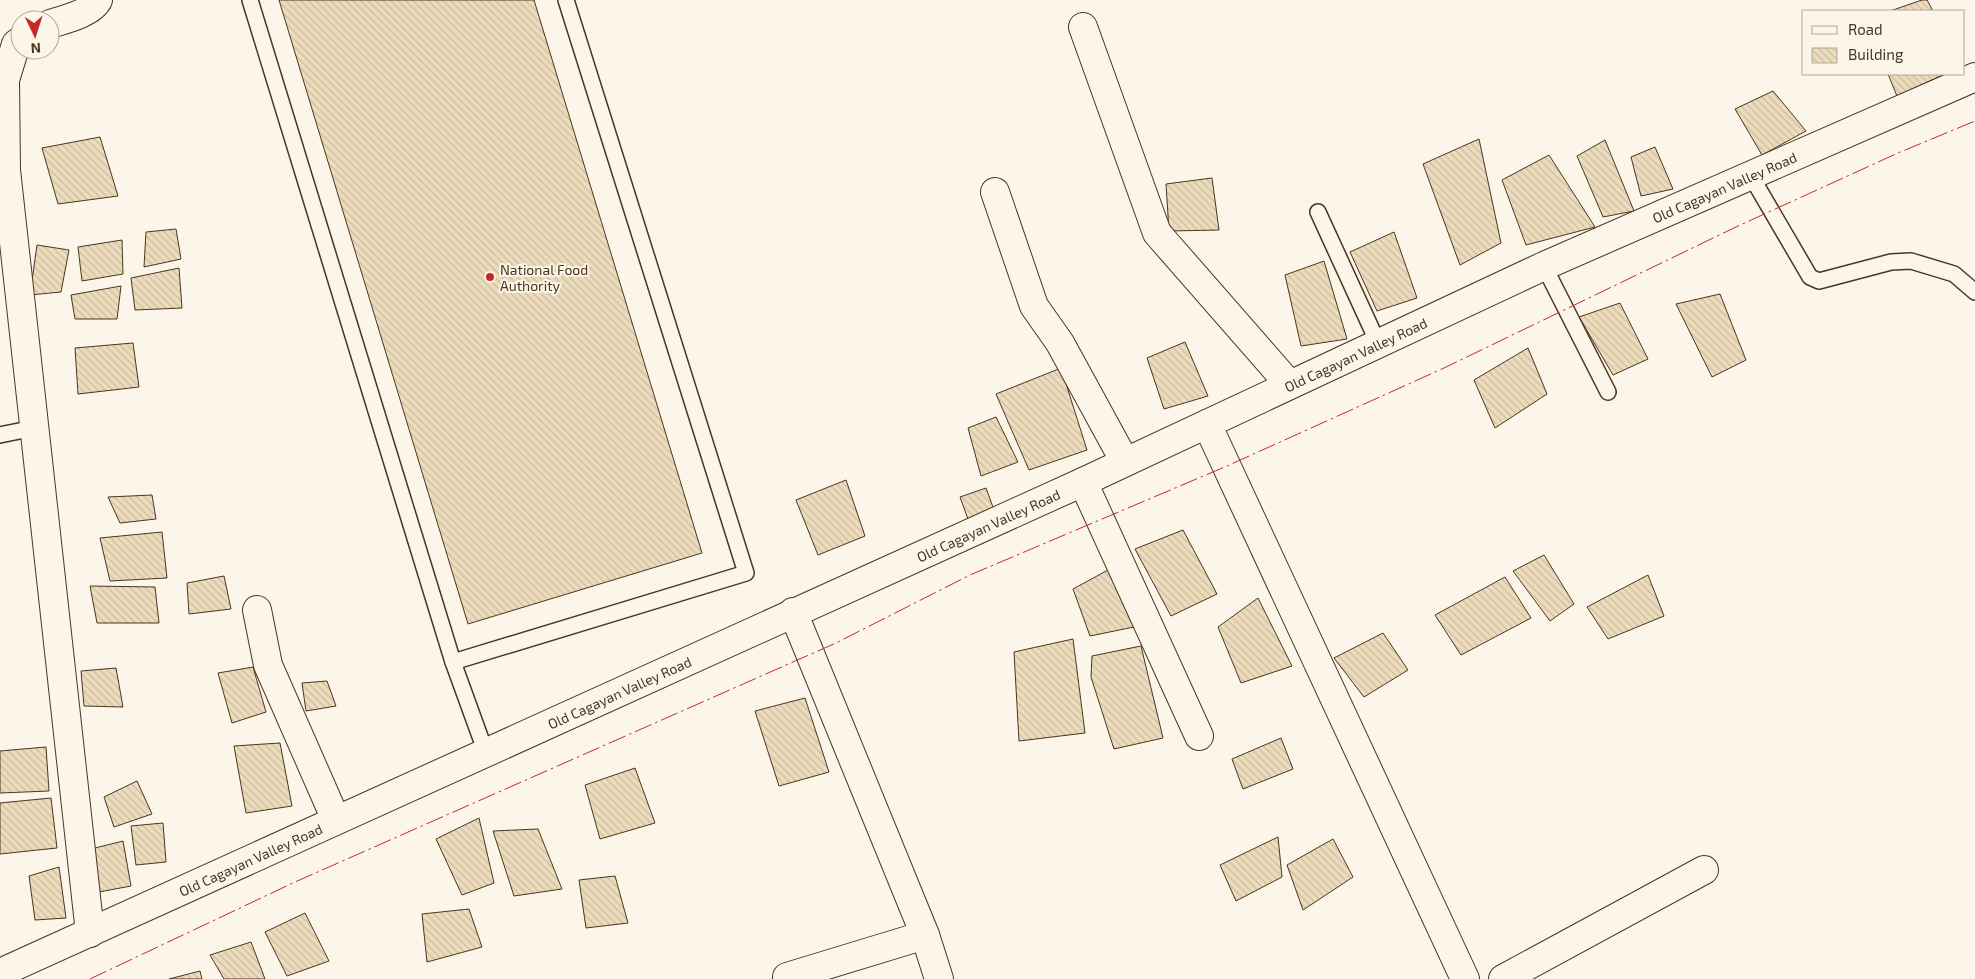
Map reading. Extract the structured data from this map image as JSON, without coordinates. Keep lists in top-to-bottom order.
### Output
{
  "streets": {
    "street": ["Old Cagayan Valley Road"]
  },
  "places": ["National Food Authority"],
  "legend": ["Road", "Building"],
  "north": "bottom"
}
